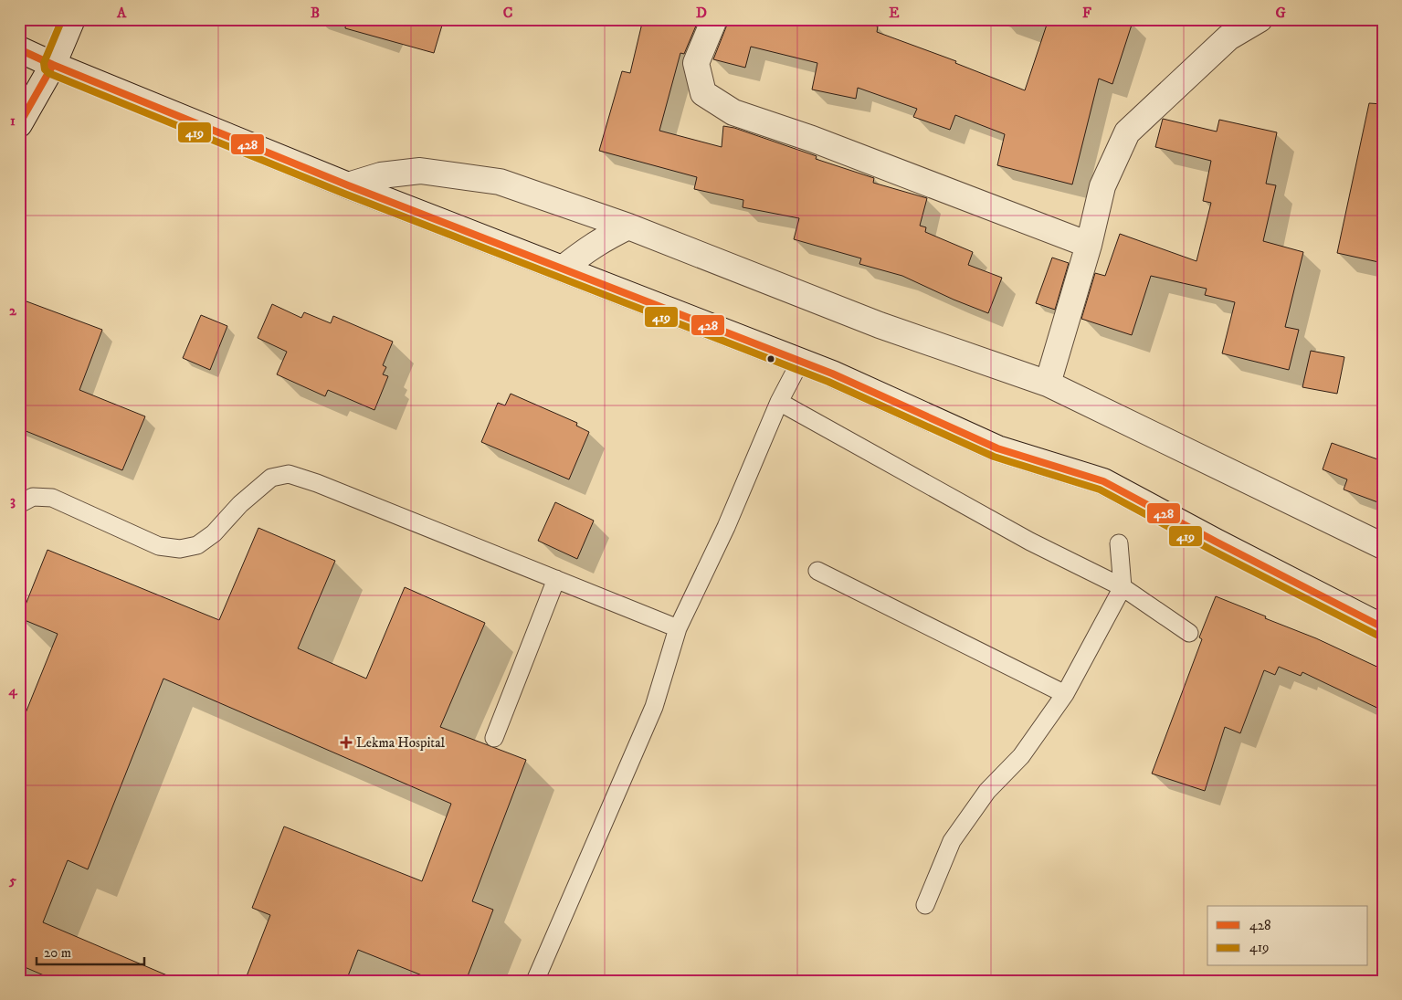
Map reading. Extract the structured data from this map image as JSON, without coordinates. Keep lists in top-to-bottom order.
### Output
{
  "places": {
    "health": ["Lekma Hospital"]
  },
  "lines": ["transit line 419", "transit line 428"],
  "legend": ["428", "419"],
  "scale_bar": "20 m",
  "grid": {
    "columns": [
      "A",
      "B",
      "C",
      "D",
      "E",
      "F",
      "G"
    ],
    "rows": [
      "1",
      "2",
      "3",
      "4",
      "5"
    ]
  }
}
